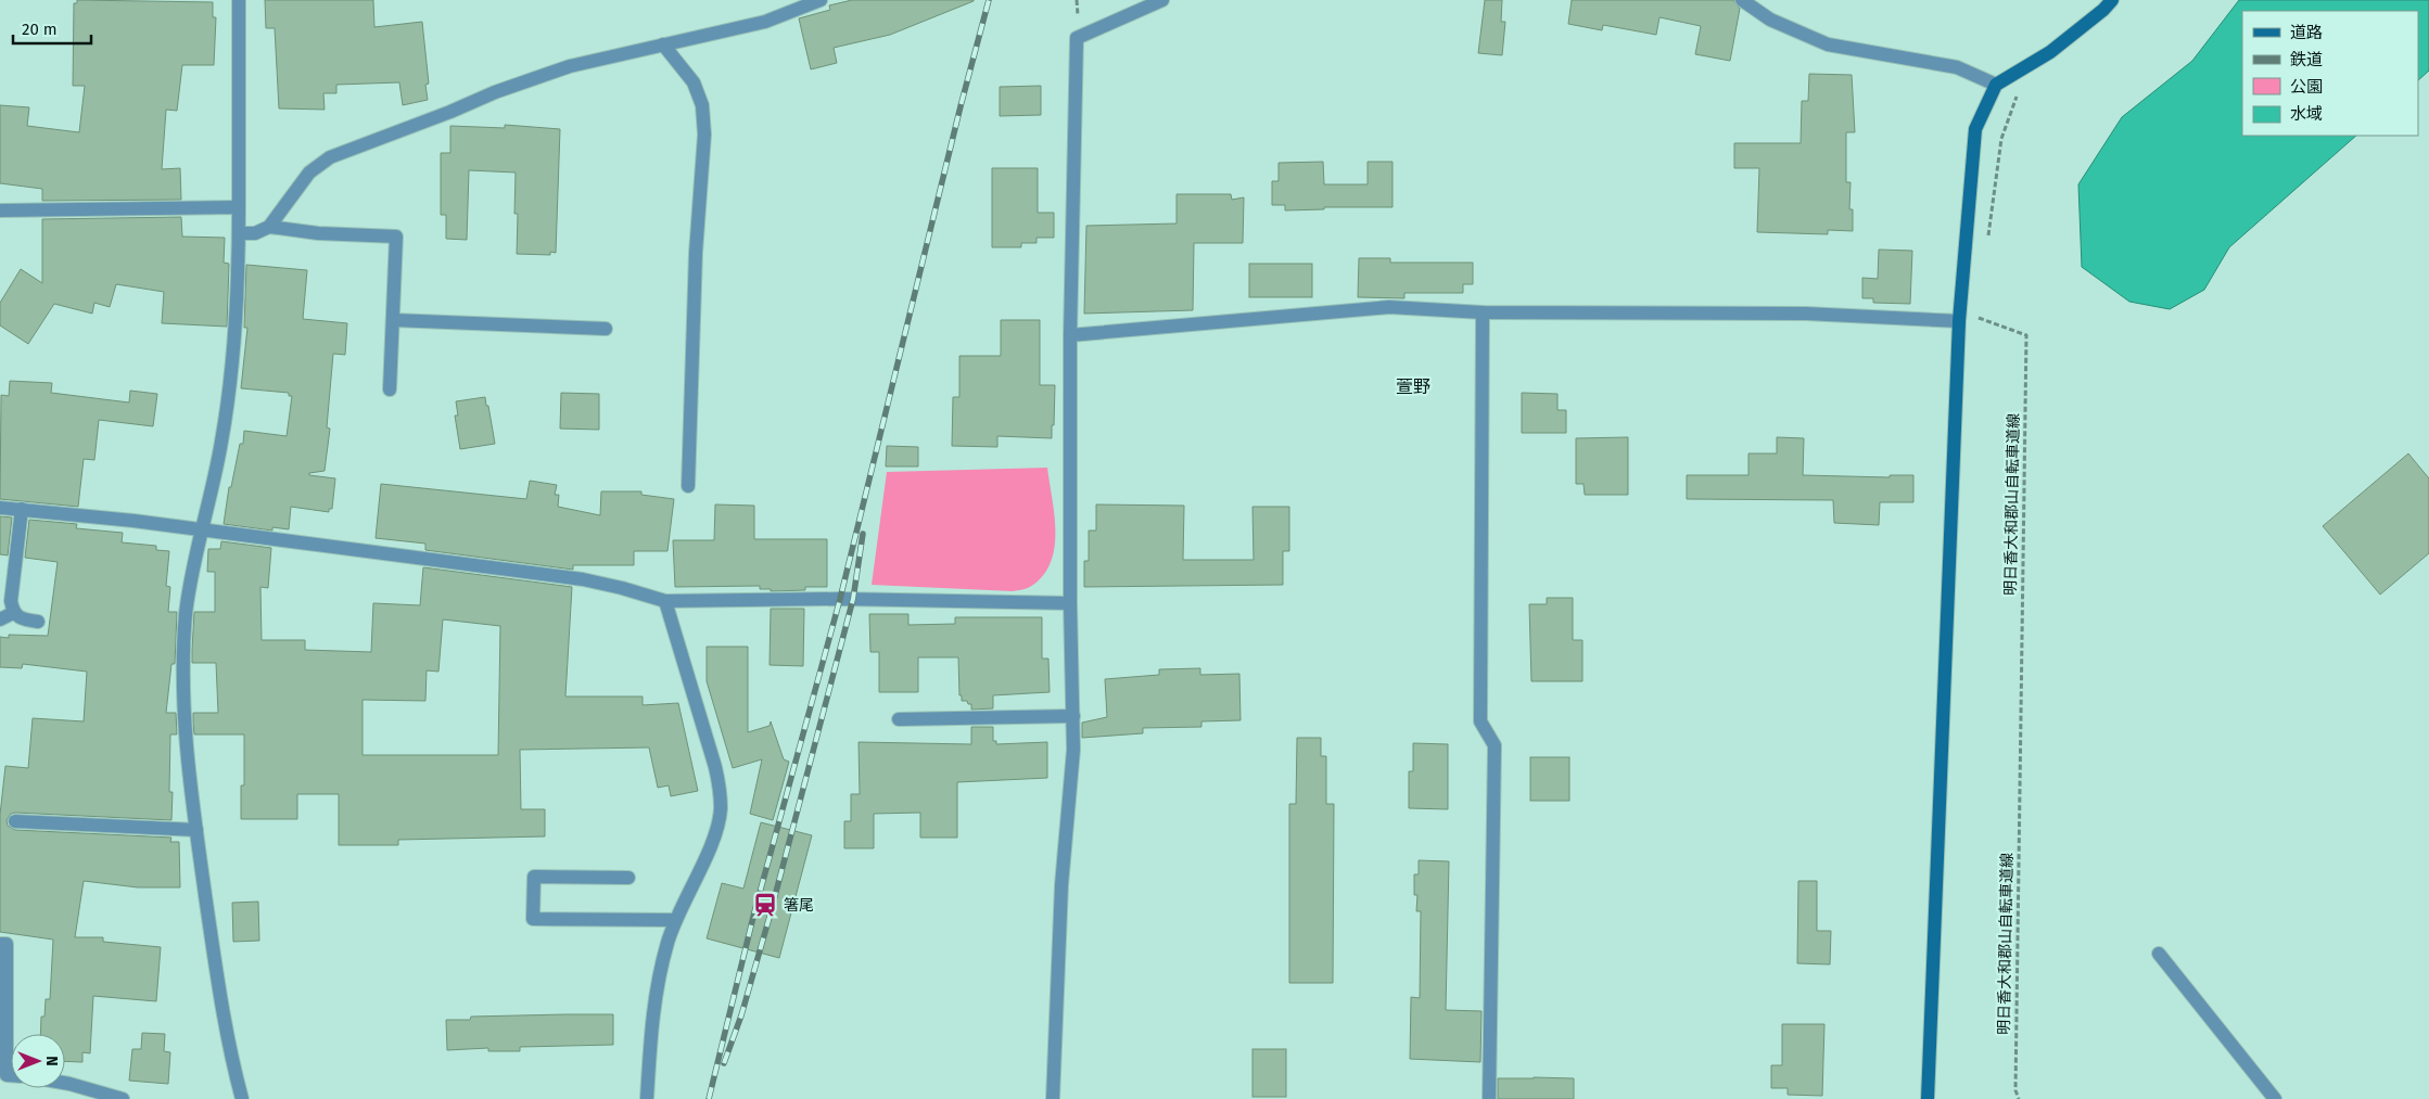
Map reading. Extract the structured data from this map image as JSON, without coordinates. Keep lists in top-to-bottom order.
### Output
{
  "streets": {
    "path": ["明日香大和郡山自転車道線"]
  },
  "districts": ["萱野"],
  "places": {
    "station": ["箸尾"]
  },
  "legend": [
    "道路",
    "鉄道",
    "公園",
    "水域"
  ],
  "scale_bar": "20 m",
  "north": "right"
}
